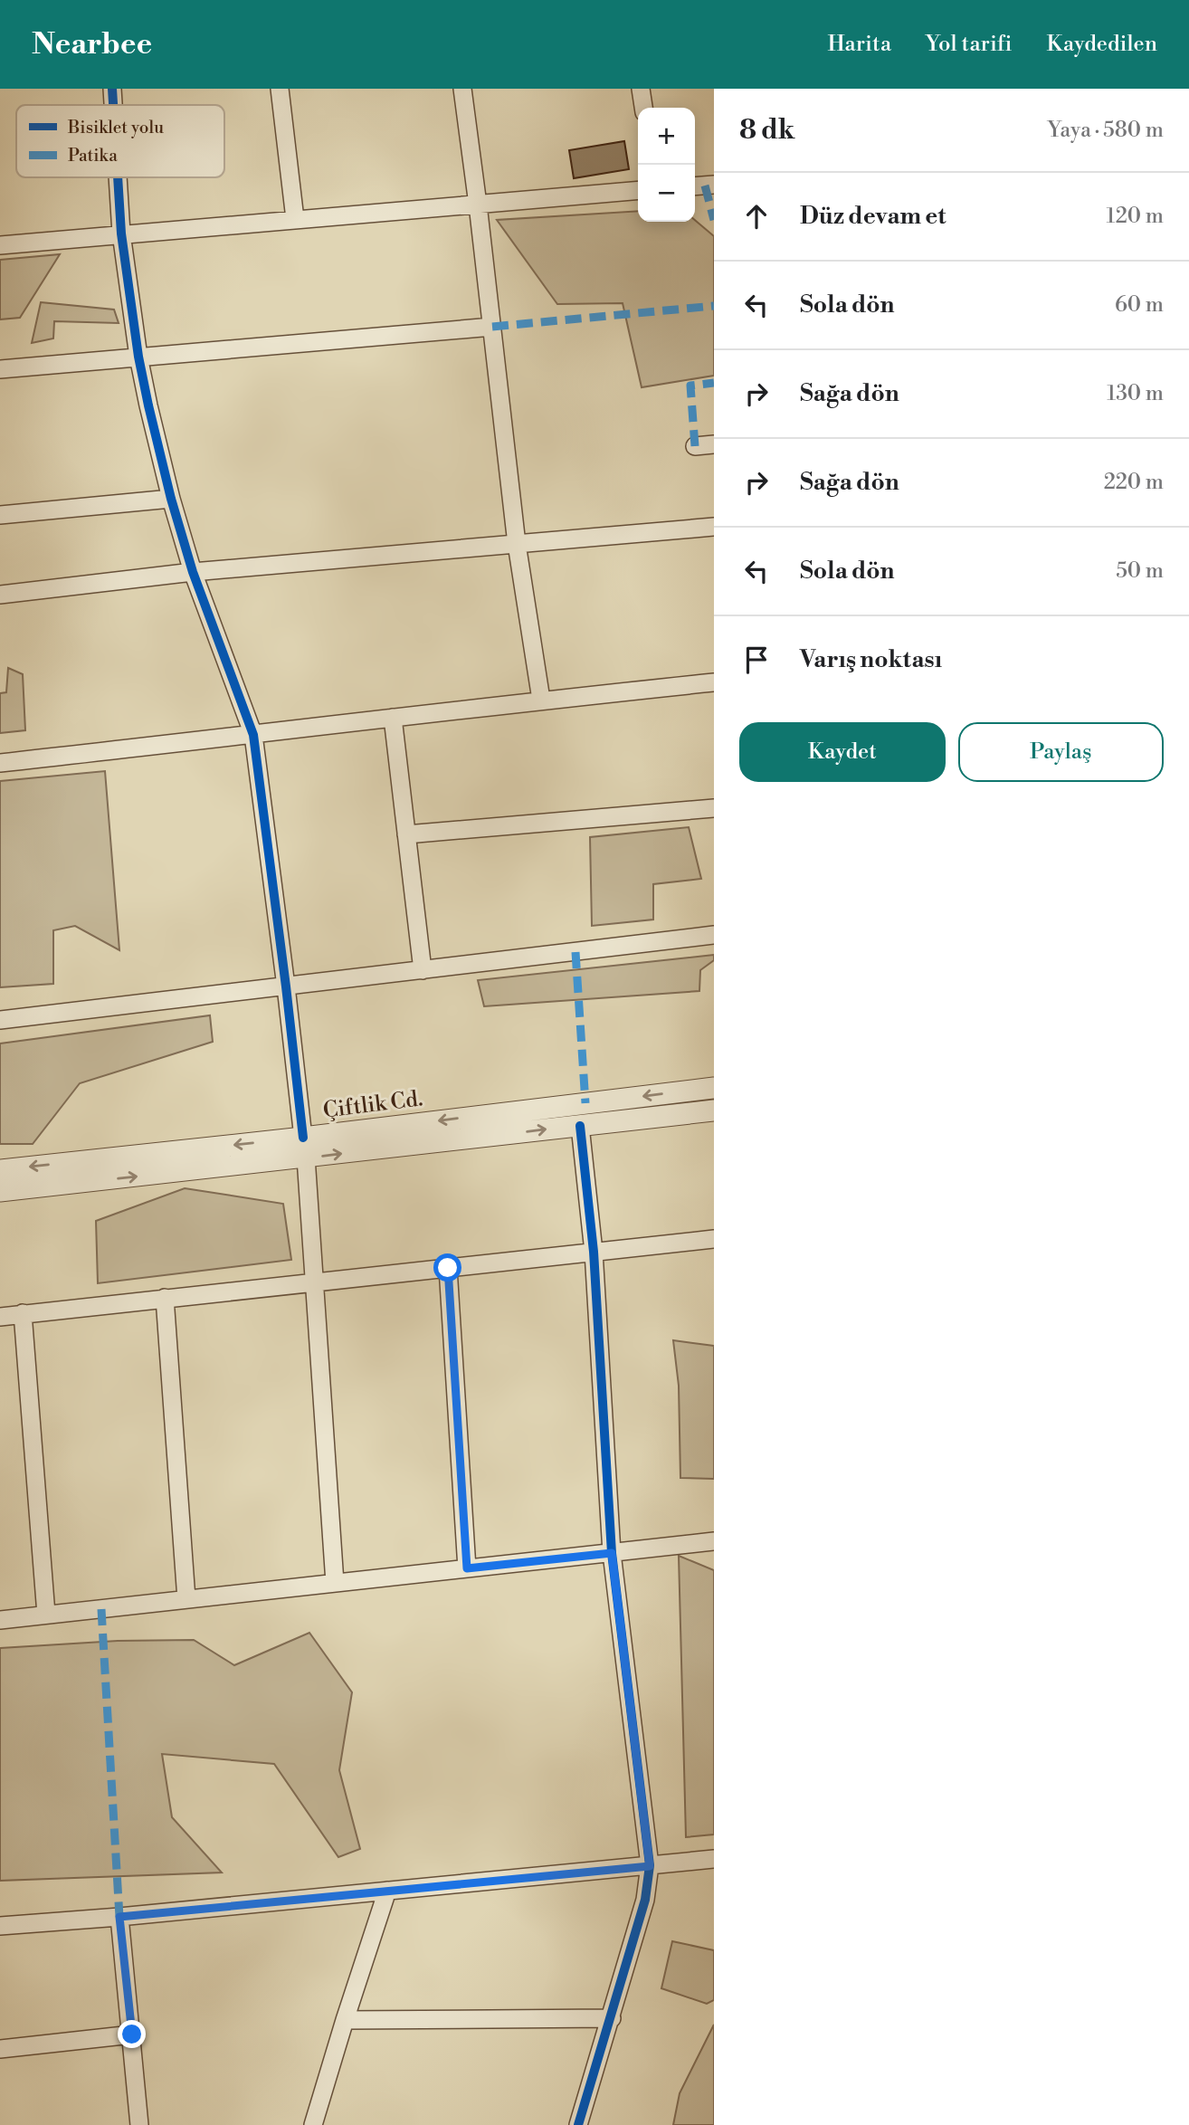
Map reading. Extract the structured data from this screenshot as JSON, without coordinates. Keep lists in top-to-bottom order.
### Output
{
  "streets": {
    "street": ["Çiftlik Cd."]
  },
  "legend": ["Bisiklet yolu", "Patika"],
  "page": {
    "header": "Nearbee",
    "nav": ["Harita", "Yol tarifi", "Kaydedilen"],
    "heading": ["8 dk", "Yaya · 580 m"],
    "map_buttons": ["+", "−"],
    "list": [
      ["Düz devam et", "120 m"],
      ["Sola dön", "60 m"],
      ["Sağa dön", "130 m"],
      ["Sağa dön", "220 m"],
      ["Sola dön", "50 m"],
      "Varış noktası"
    ],
    "buttons": ["Kaydet", "Paylaş"]
  }
}
